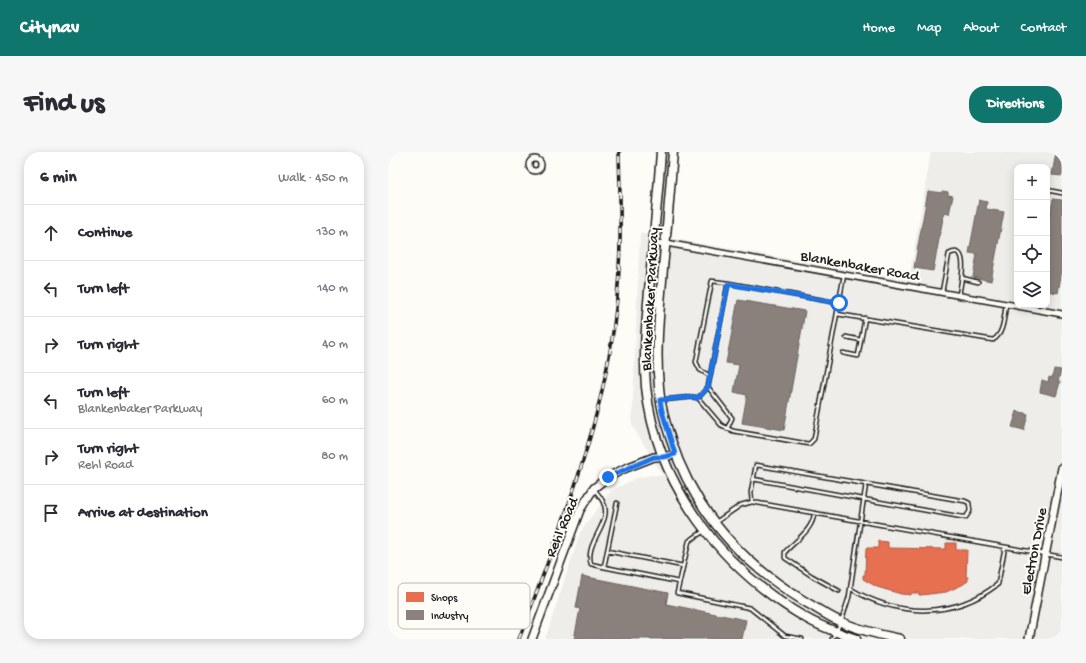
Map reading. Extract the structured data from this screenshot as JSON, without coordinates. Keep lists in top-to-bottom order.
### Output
{
  "streets": {
    "main road": ["Blankenbaker Parkway"],
    "street": ["Blankenbaker Road", "Rehl Road", "Electron Drive"]
  },
  "crossings": [
    ["Blankenbaker Road", "Blankenbaker Parkway"],
    ["Blankenbaker Parkway", "Rehl Road"]
  ],
  "legend": ["Shops", "Industry"],
  "page": {
    "header": "Citynav",
    "nav": [
      "Home",
      "Map",
      "About",
      "Contact"
    ],
    "buttons": "Directions",
    "title": "Find us",
    "heading": ["6 min", "Walk · 450 m"],
    "map_buttons": ["+", "−"],
    "list": [
      ["Continue", "130 m"],
      ["Turn left", "140 m"],
      ["Turn right", "40 m"],
      ["Turn left", "Blankenbaker Parkway", "60 m"],
      ["Turn right", "Rehl Road", "80 m"],
      "Arrive at destination"
    ]
  }
}
